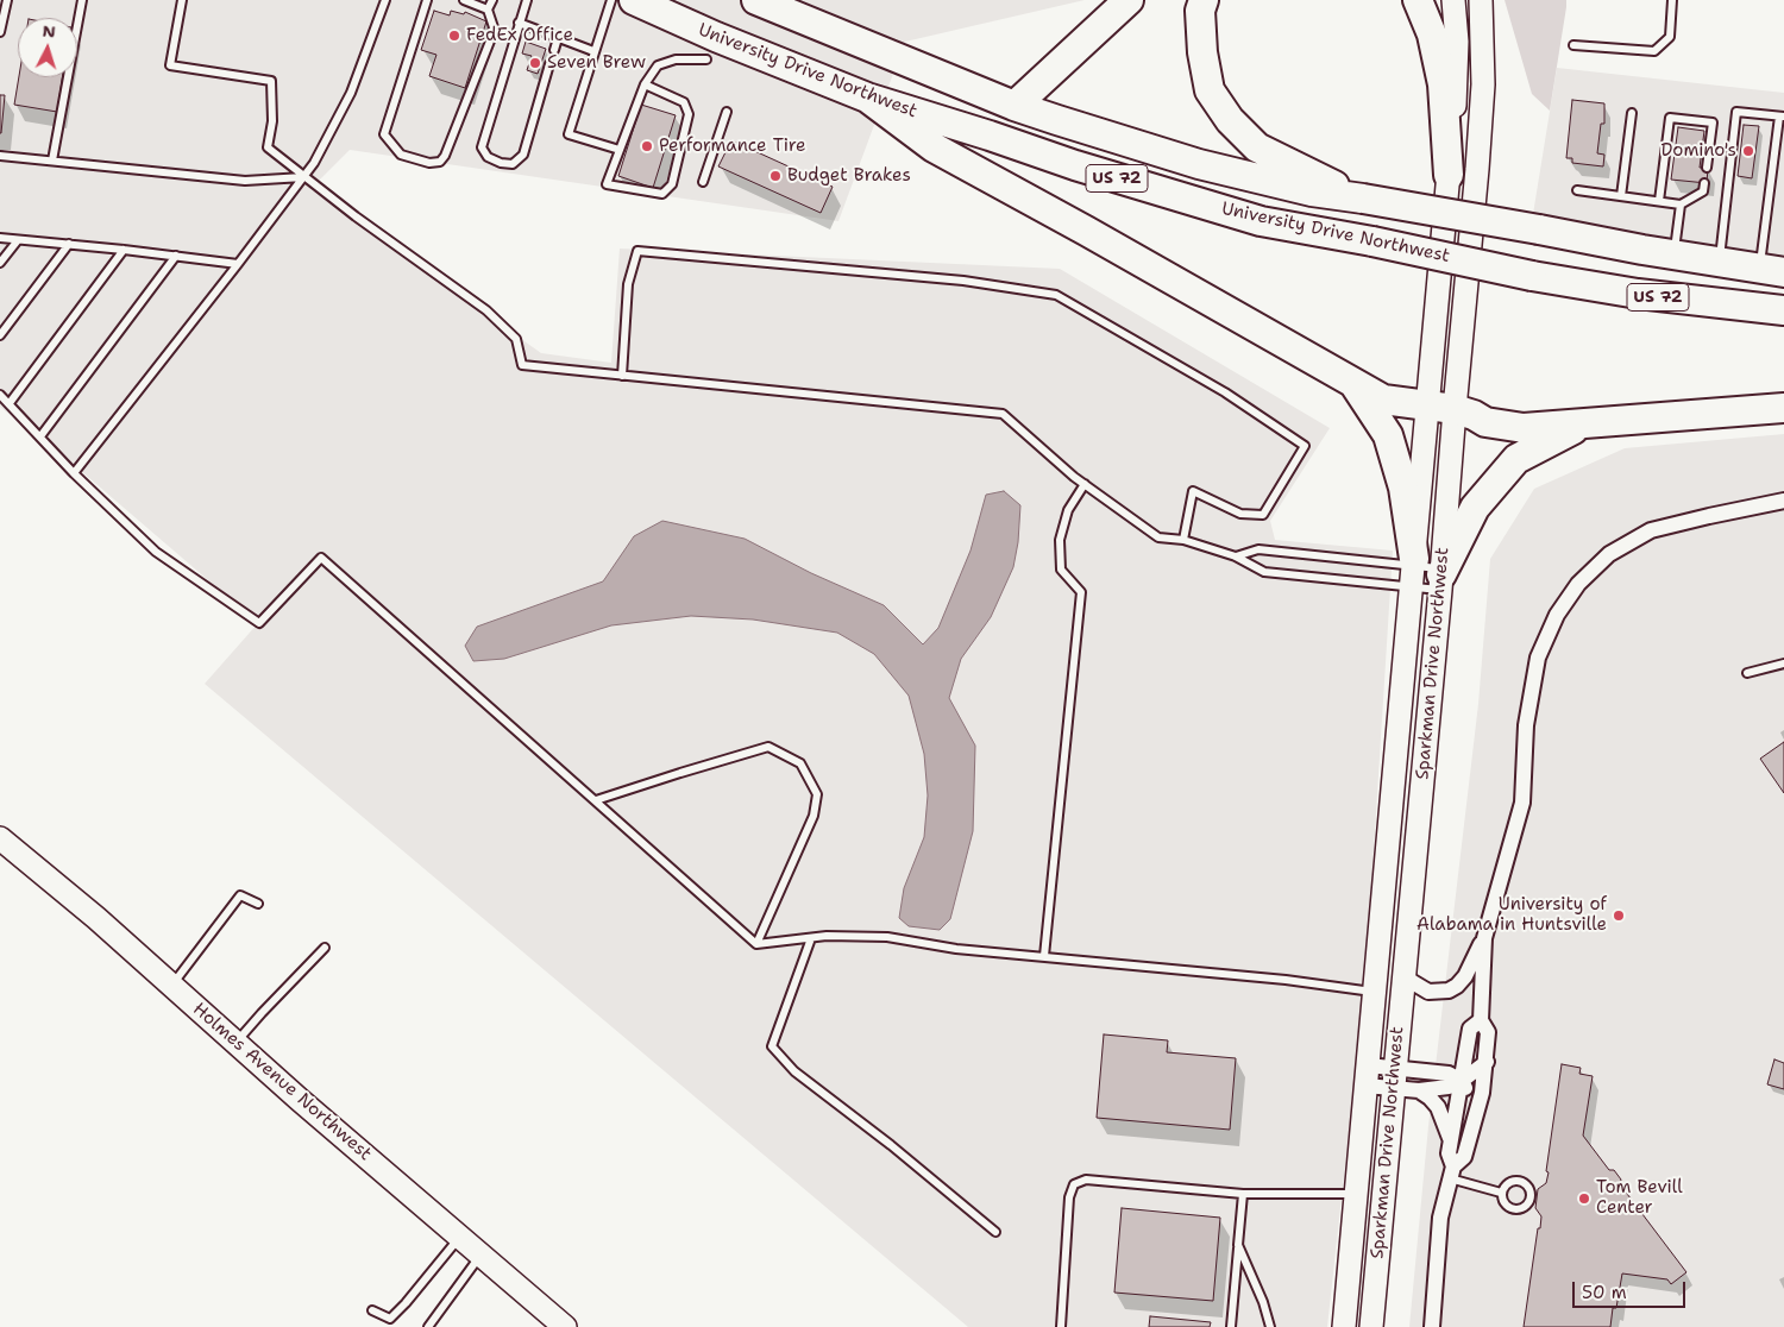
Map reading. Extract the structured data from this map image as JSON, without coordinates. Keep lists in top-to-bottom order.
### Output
{
  "streets": {
    "highway": ["University Drive Northwest", "US 72"],
    "main road": ["Sparkman Drive Northwest", "Holmes Avenue Northwest"]
  },
  "crossings": [
    ["University Drive Northwest", "US 72"]
  ],
  "places": [
    "FedEx Office",
    "Seven Brew",
    "Performance Tire",
    "Domino's",
    "Budget Brakes",
    "University of Alabama in Huntsville",
    "Tom Bevill Center"
  ],
  "scale_bar": "50 m",
  "north": "top"
}
